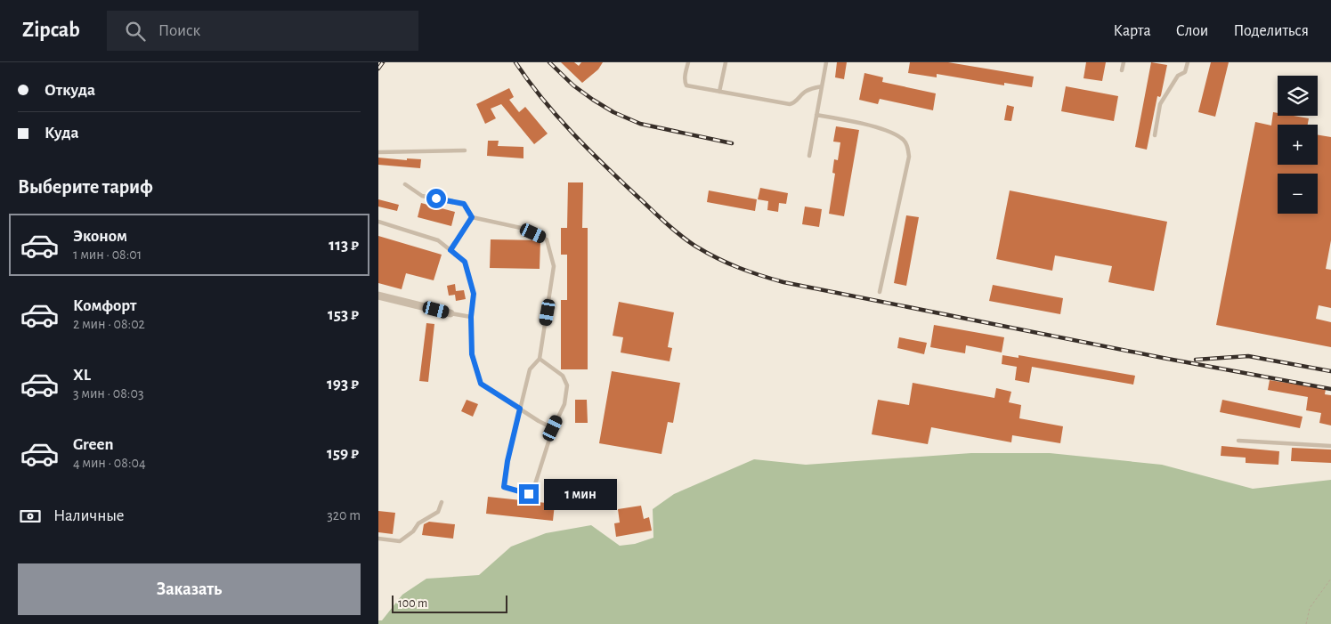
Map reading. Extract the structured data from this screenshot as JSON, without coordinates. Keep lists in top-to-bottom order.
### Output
{
  "scale_bar": "100 m",
  "page": {
    "header": "Zipcab",
    "search": "Поиск",
    "nav": ["Карта", "Слои", "Поделиться"],
    "banner": ["Откуда", "Куда"],
    "map_buttons": ["+", "−"],
    "heading": "Выберите тариф",
    "list": [
      {
        "name": "Эконом",
        "note": "1 мин · 08:01",
        "value": "113 ₽"
      },
      {
        "name": "Комфорт",
        "note": "2 мин · 08:02",
        "value": "153 ₽"
      },
      {
        "name": "XL",
        "note": "3 мин · 08:03",
        "value": "193 ₽"
      },
      {
        "name": "Green",
        "note": "4 мин · 08:04",
        "value": "159 ₽"
      }
    ],
    "bubble": "1 мин",
    "pay": ["Наличные", "320 m"],
    "buttons": "Заказать",
    "scale": "100 m"
  }
}
